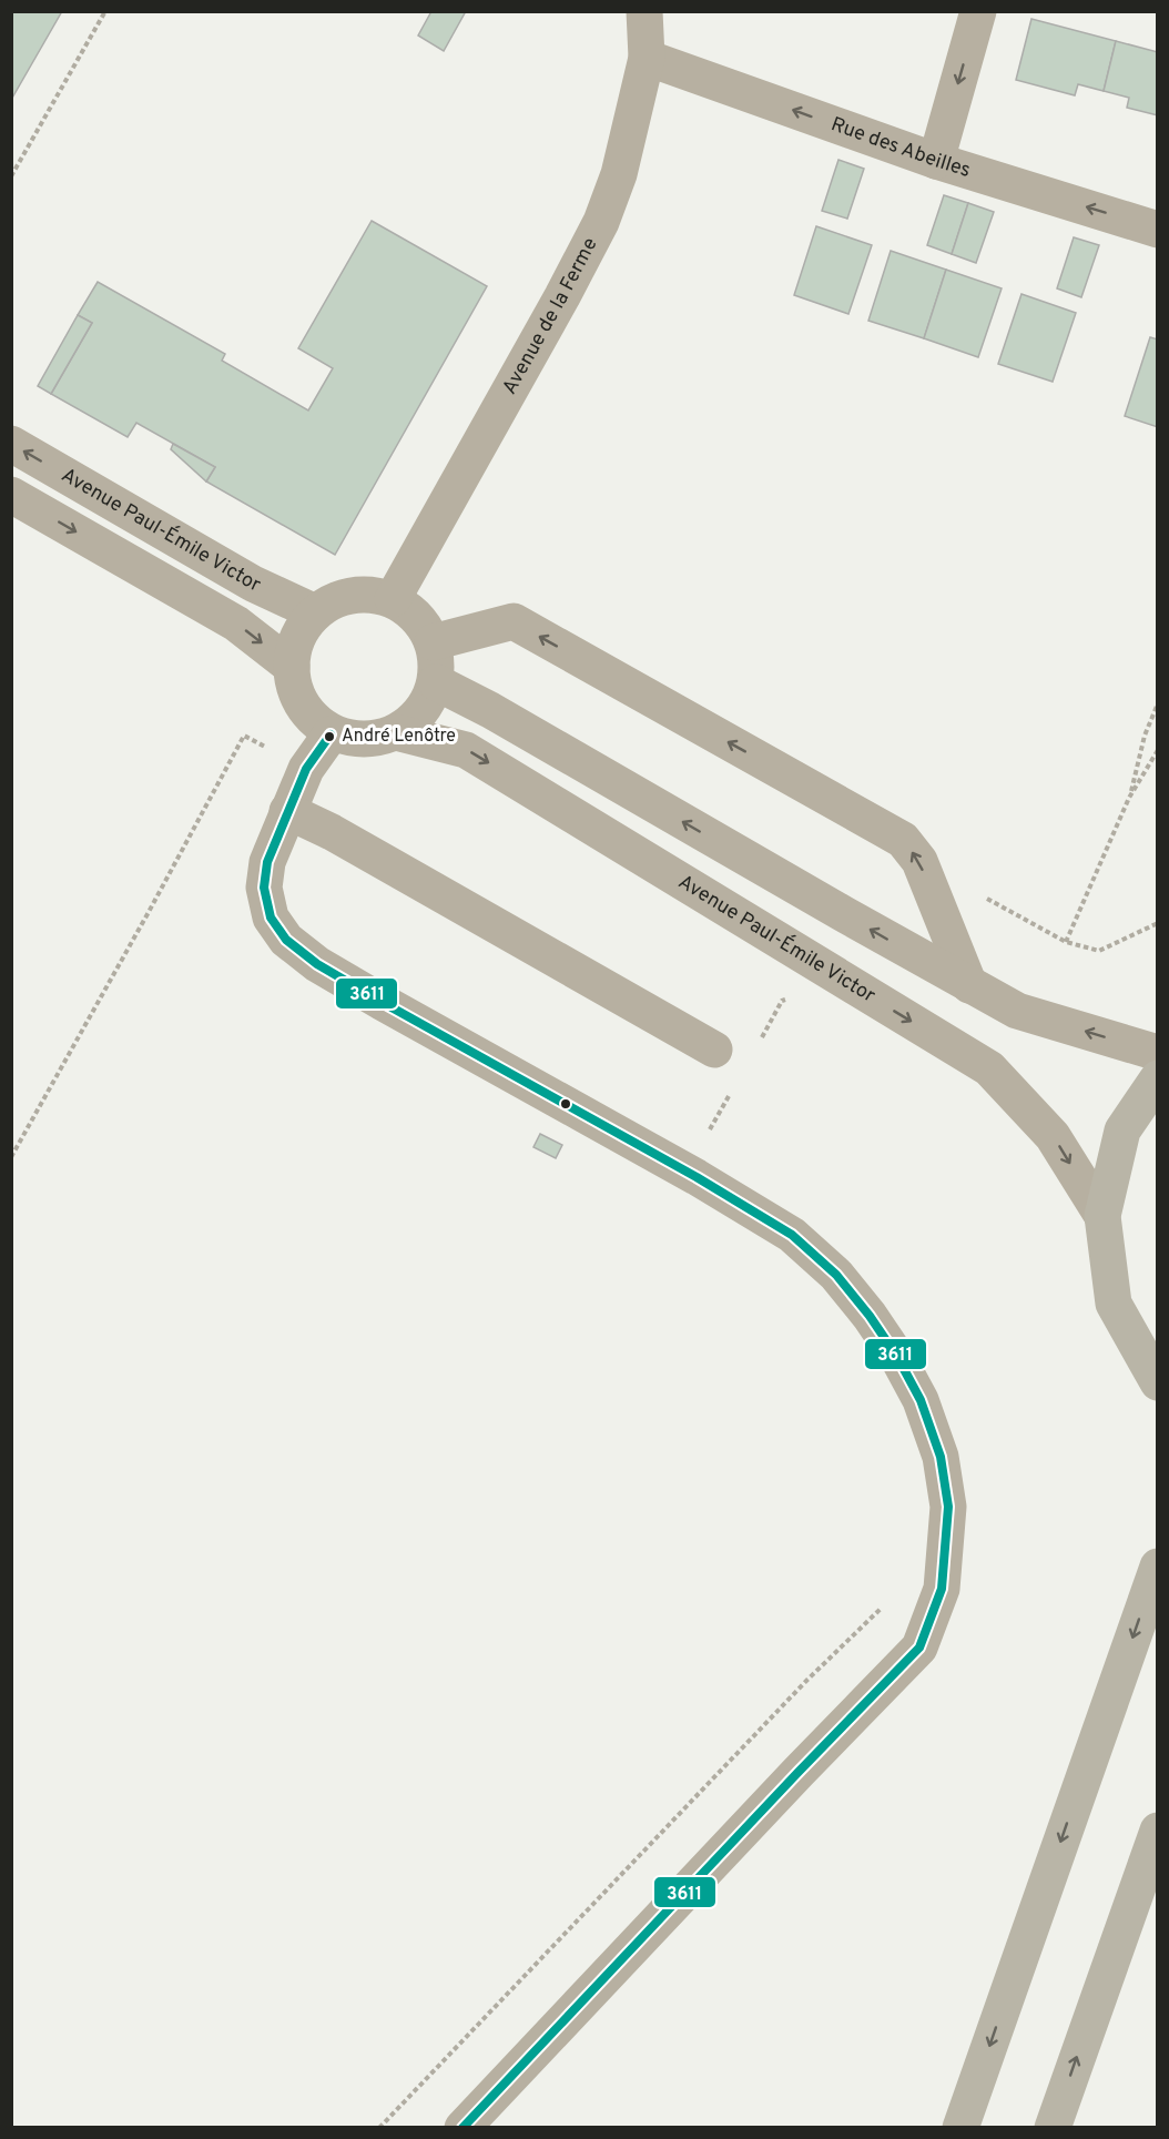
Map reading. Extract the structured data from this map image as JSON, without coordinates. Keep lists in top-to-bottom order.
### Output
{
  "streets": {
    "street": ["Rue des Abeilles", "Avenue de la Ferme", "Avenue Paul-Émile Victor"]
  },
  "crossings": [
    ["Rue des Abeilles", "Avenue de la Ferme"],
    ["Avenue de la Ferme", "Avenue Paul-Émile Victor"]
  ],
  "one_way": ["Rue des Abeilles"],
  "places": ["André Lenôtre"],
  "lines": ["transit line 3611"]
}
